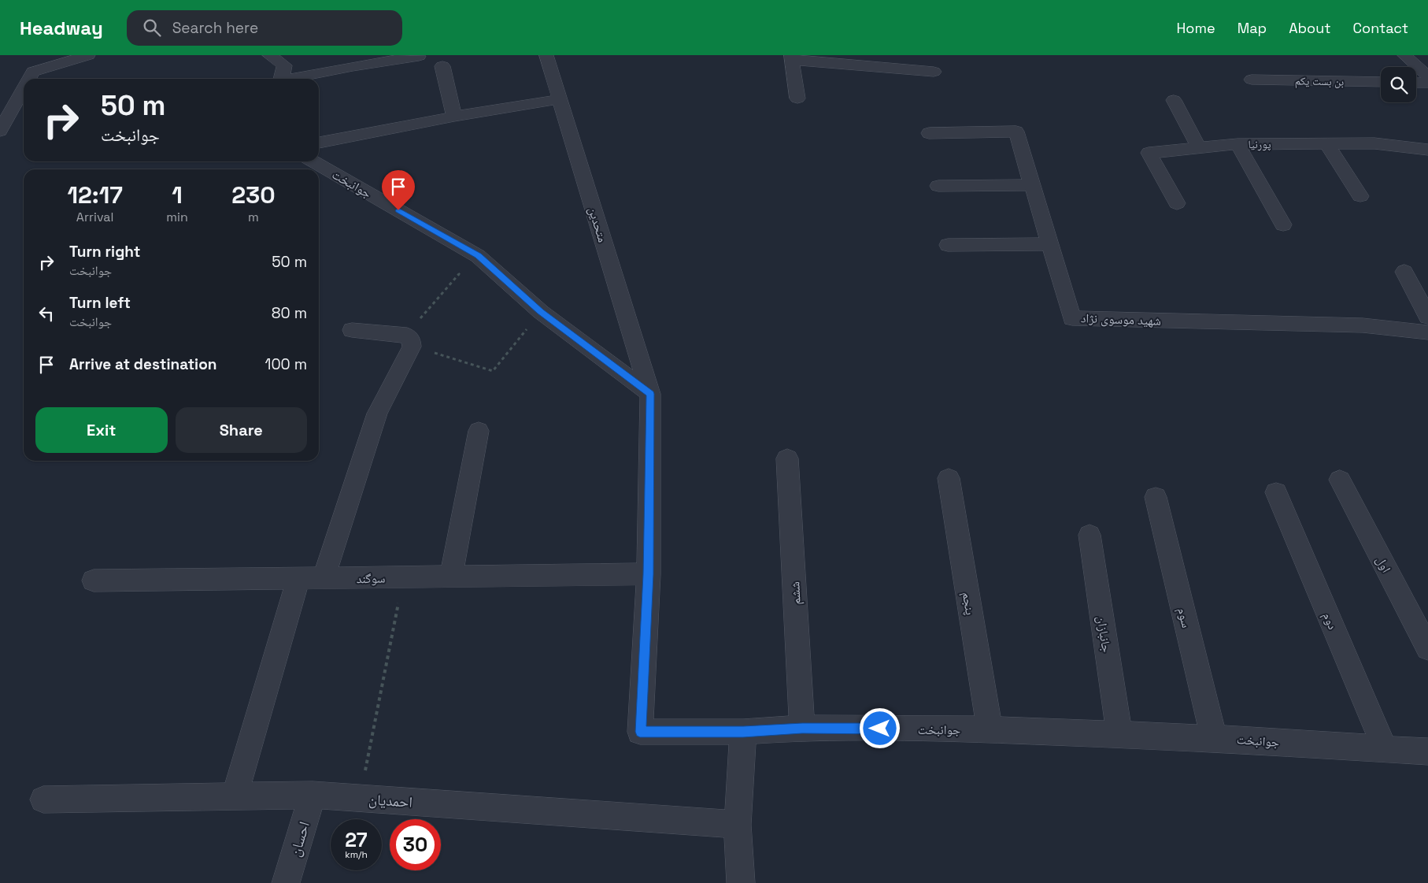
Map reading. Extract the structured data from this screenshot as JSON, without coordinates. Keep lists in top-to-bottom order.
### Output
{
  "streets": {
    "street": [
      "بن بست یکم",
      "پورنیا",
      "جوانبخت",
      "متحدین",
      "شهید موسوی نژاد",
      "اول",
      "سوگند",
      "ششم",
      "پنجم",
      "سوم",
      "دوم",
      "جانبازان",
      "احمدیان",
      "احسان"
    ]
  },
  "crossings": [
    ["جوانبخت", "متحدین"],
    ["جوانبخت", "سوگند"],
    ["جوانبخت", "ششم"],
    ["جوانبخت", "پنجم"],
    ["جوانبخت", "سوم"],
    ["جوانبخت", "دوم"],
    ["جوانبخت", "جانبازان"],
    ["احمدیان", "احسان"]
  ],
  "page": {
    "header": "Headway",
    "search": "Search here",
    "nav": [
      "Home",
      "Map",
      "About",
      "Contact"
    ],
    "turn": ["50 m", "جوانبخت"],
    "eta": [
      "12:17",
      "Arrival",
      "1",
      "min",
      "230",
      "m"
    ],
    "list": [
      {
        "name": "Turn right",
        "note": "جوانبخت",
        "value": "50 m"
      },
      {
        "name": "Turn left",
        "note": "جوانبخت",
        "value": "80 m"
      },
      {
        "name": "Arrive at destination",
        "value": "100 m"
      }
    ],
    "buttons": ["Exit", "Share"],
    "speed": "27 km/h",
    "limit": "30"
  }
}
